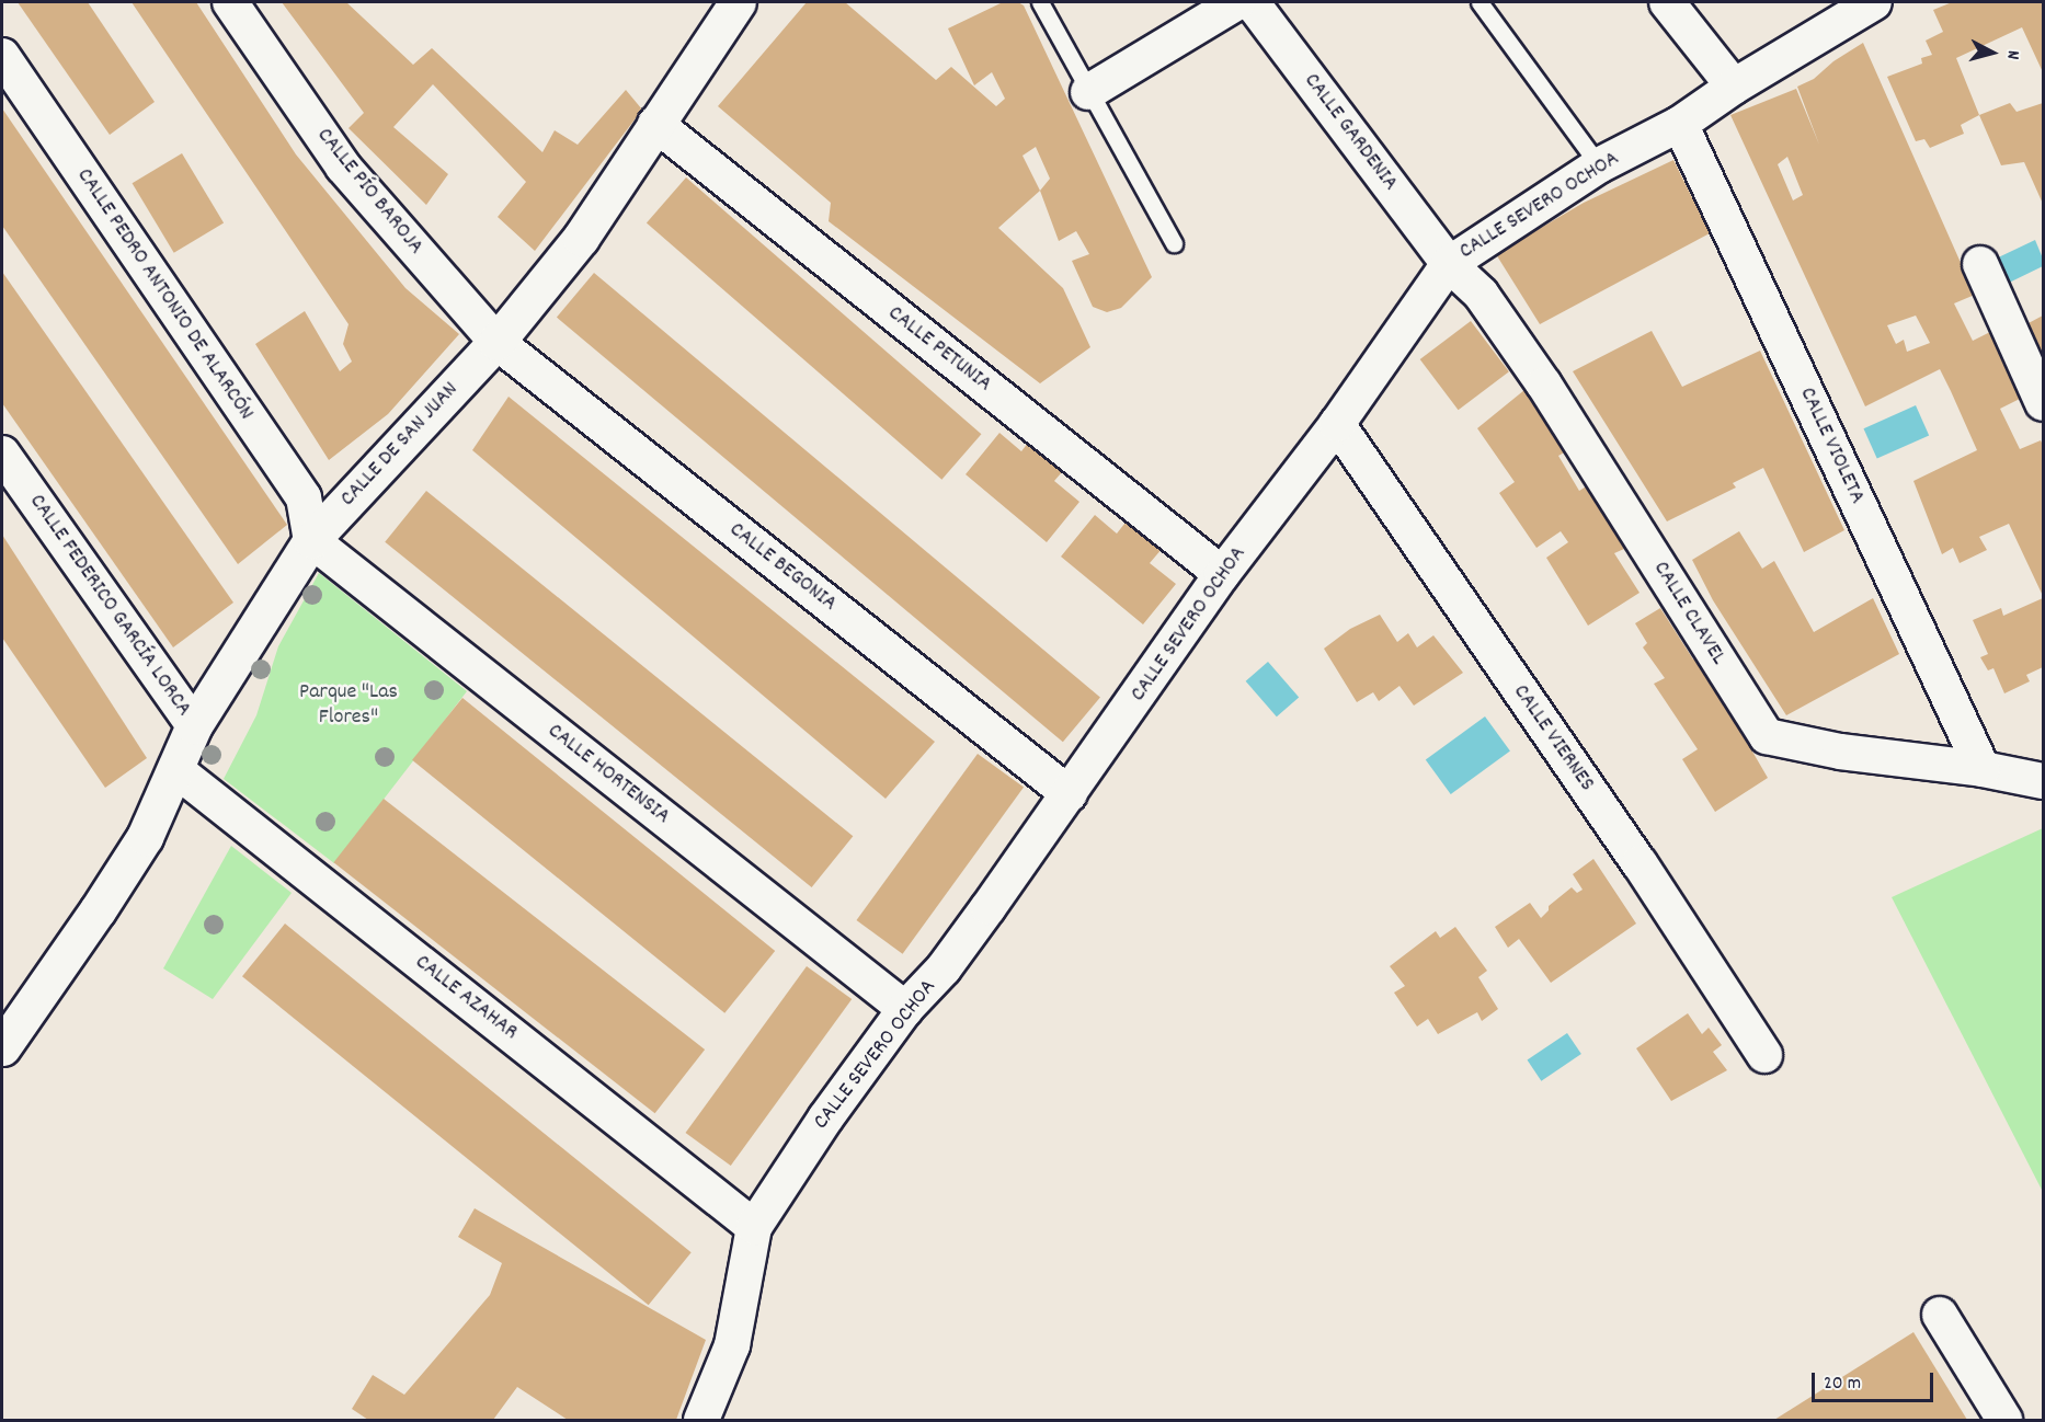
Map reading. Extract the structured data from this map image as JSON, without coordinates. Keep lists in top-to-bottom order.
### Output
{
  "streets": {
    "street": [
      "CALLE GARDENIA",
      "CALLE PÍO BAROJA",
      "CALLE SEVERO OCHOA",
      "CALLE PEDRO ANTONIO DE ALARCÓN",
      "CALLE PETUNIA",
      "CALLE DE SAN JUAN",
      "CALLE VIOLETA",
      "CALLE BEGONIA",
      "CALLE FEDERICO GARCÍA LORCA",
      "CALLE CLAVEL",
      "CALLE VIERNES",
      "CALLE HORTENSIA",
      "CALLE AZAHAR"
    ]
  },
  "crossings": [
    ["CALLE GARDENIA", "CALLE SEVERO OCHOA"],
    ["CALLE GARDENIA", "CALLE CLAVEL"],
    ["CALLE PÍO BAROJA", "CALLE DE SAN JUAN"],
    ["CALLE PÍO BAROJA", "CALLE BEGONIA"],
    ["CALLE SEVERO OCHOA", "CALLE PETUNIA"],
    ["CALLE SEVERO OCHOA", "CALLE VIOLETA"],
    ["CALLE SEVERO OCHOA", "CALLE BEGONIA"],
    ["CALLE SEVERO OCHOA", "CALLE CLAVEL"],
    ["CALLE SEVERO OCHOA", "CALLE VIERNES"],
    ["CALLE SEVERO OCHOA", "CALLE HORTENSIA"],
    ["CALLE SEVERO OCHOA", "CALLE AZAHAR"],
    ["CALLE PEDRO ANTONIO DE ALARCÓN", "CALLE DE SAN JUAN"],
    ["CALLE PEDRO ANTONIO DE ALARCÓN", "CALLE HORTENSIA"],
    ["CALLE PETUNIA", "CALLE DE SAN JUAN"],
    ["CALLE DE SAN JUAN", "CALLE BEGONIA"],
    ["CALLE DE SAN JUAN", "CALLE FEDERICO GARCÍA LORCA"],
    ["CALLE DE SAN JUAN", "CALLE HORTENSIA"],
    ["CALLE DE SAN JUAN", "CALLE AZAHAR"],
    ["CALLE VIOLETA", "CALLE CLAVEL"]
  ],
  "parks": ["Parque \"Las Flores\""],
  "scale_bar": "20 m",
  "north": "right"
}
